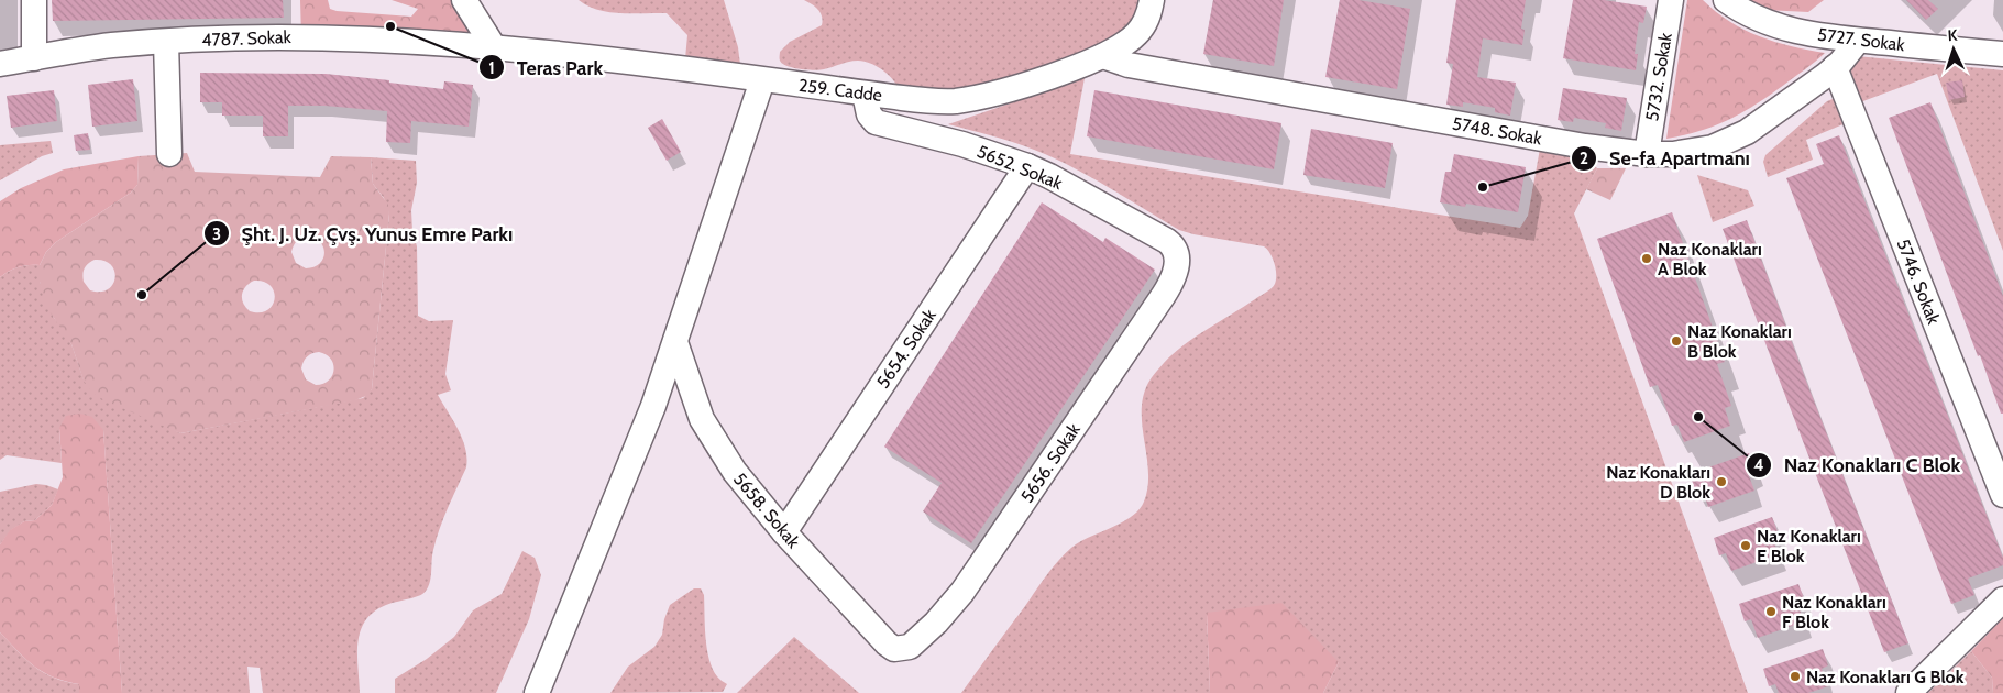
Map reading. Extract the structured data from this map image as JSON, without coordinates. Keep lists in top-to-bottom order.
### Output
{
  "streets": {
    "street": [
      "4787. Sokak",
      "5727. Sokak",
      "5732. Sokak",
      "259. Cadde",
      "5748. Sokak",
      "5652. Sokak",
      "5746. Sokak",
      "5654. Sokak",
      "5656. Sokak",
      "5658. Sokak"
    ]
  },
  "crossings": [
    ["4787. Sokak", "259. Cadde"],
    ["5727. Sokak", "5748. Sokak"],
    ["5732. Sokak", "5748. Sokak"],
    ["259. Cadde", "5748. Sokak"],
    ["259. Cadde", "5652. Sokak"],
    ["5748. Sokak", "5746. Sokak"],
    ["5652. Sokak", "5654. Sokak"],
    ["5652. Sokak", "5656. Sokak"],
    ["5654. Sokak", "5658. Sokak"],
    ["5656. Sokak", "5658. Sokak"]
  ],
  "places": [
    "Teras Park",
    "Se-fa Apartmanı",
    "Naz Konakları A Blok",
    "Şht. J. Uz. Çvş. Yunus Emre Parkı",
    "Naz Konakları B Blok",
    "Naz Konakları C Blok",
    "Naz Konakları D Blok",
    "Naz Konakları E Blok",
    "Naz Konakları F Blok",
    "Naz Konakları G Blok"
  ],
  "north": "top"
}
